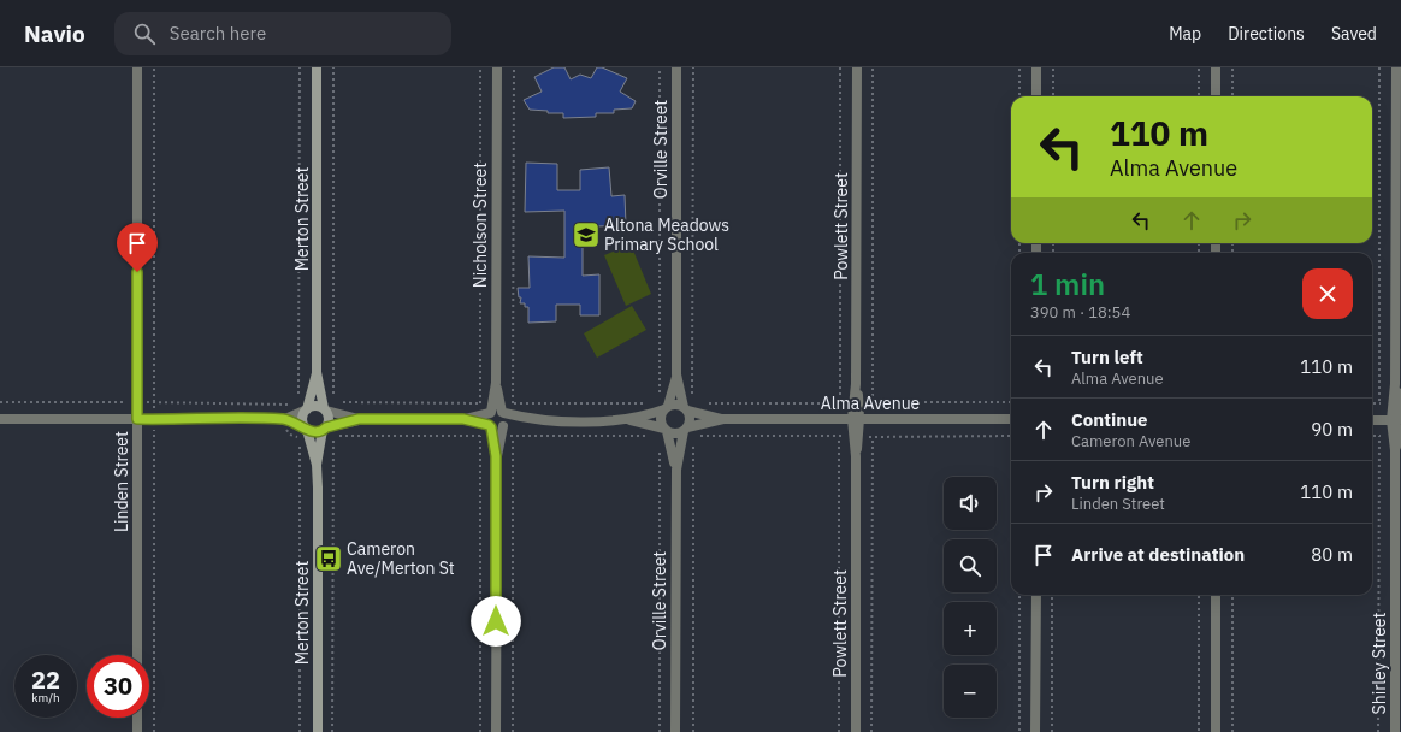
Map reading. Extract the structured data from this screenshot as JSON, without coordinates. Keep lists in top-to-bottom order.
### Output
{
  "streets": {
    "street": [
      "Orville Street",
      "Merton Street",
      "Nicholson Street",
      "Powlett Street",
      "Alma Avenue",
      "Linden Street",
      "Shirley Street"
    ]
  },
  "crossings": [
    ["Orville Street", "Alma Avenue"],
    ["Powlett Street", "Alma Avenue"]
  ],
  "places": {
    "school or university": ["Altona Meadows Primary School"],
    "bus stop": ["Cameron Ave/Merton St"]
  },
  "page": {
    "header": "Navio",
    "search": "Search here",
    "nav": ["Map", "Directions", "Saved"],
    "turn": ["110 m", "Alma Avenue"],
    "heading": ["1 min", "390 m · 18:54"],
    "list": [
      {
        "name": "Turn left",
        "note": "Alma Avenue",
        "value": "110 m"
      },
      {
        "name": "Continue",
        "note": "Cameron Avenue",
        "value": "90 m"
      },
      {
        "name": "Turn right",
        "note": "Linden Street",
        "value": "110 m"
      },
      {
        "name": "Arrive at destination",
        "value": "80 m"
      }
    ],
    "map_buttons": ["+", "−"],
    "speed": "22 km/h",
    "limit": "30"
  }
}
